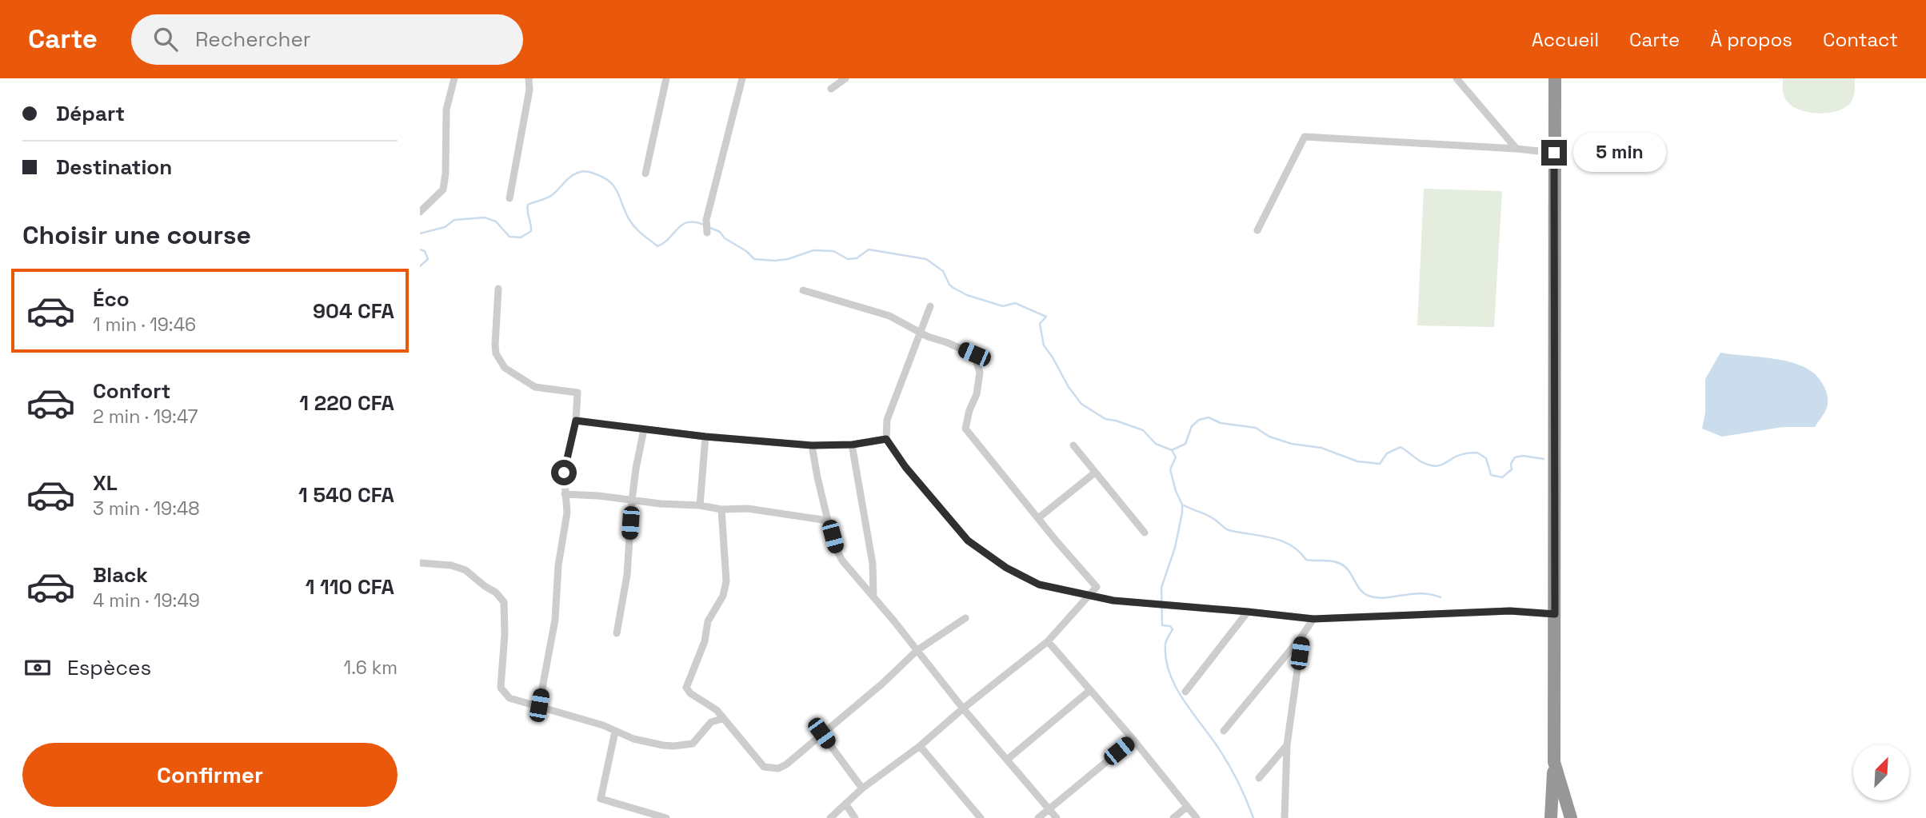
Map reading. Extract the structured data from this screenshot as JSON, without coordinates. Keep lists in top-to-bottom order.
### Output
{
  "north": "top right",
  "page": {
    "header": "Carte",
    "search": "Rechercher",
    "nav": [
      "Accueil",
      "Carte",
      "À propos",
      "Contact"
    ],
    "banner": ["Départ", "Destination"],
    "bubble": "5 min",
    "heading": "Choisir une course",
    "list": [
      {
        "name": "Éco",
        "note": "1 min · 19:46",
        "value": "904 CFA"
      },
      {
        "name": "Confort",
        "note": "2 min · 19:47",
        "value": "1 220 CFA"
      },
      {
        "name": "XL",
        "note": "3 min · 19:48",
        "value": "1 540 CFA"
      },
      {
        "name": "Black",
        "note": "4 min · 19:49",
        "value": "1 110 CFA"
      }
    ],
    "pay": ["Espèces", "1.6 km"],
    "buttons": "Confirmer"
  }
}
